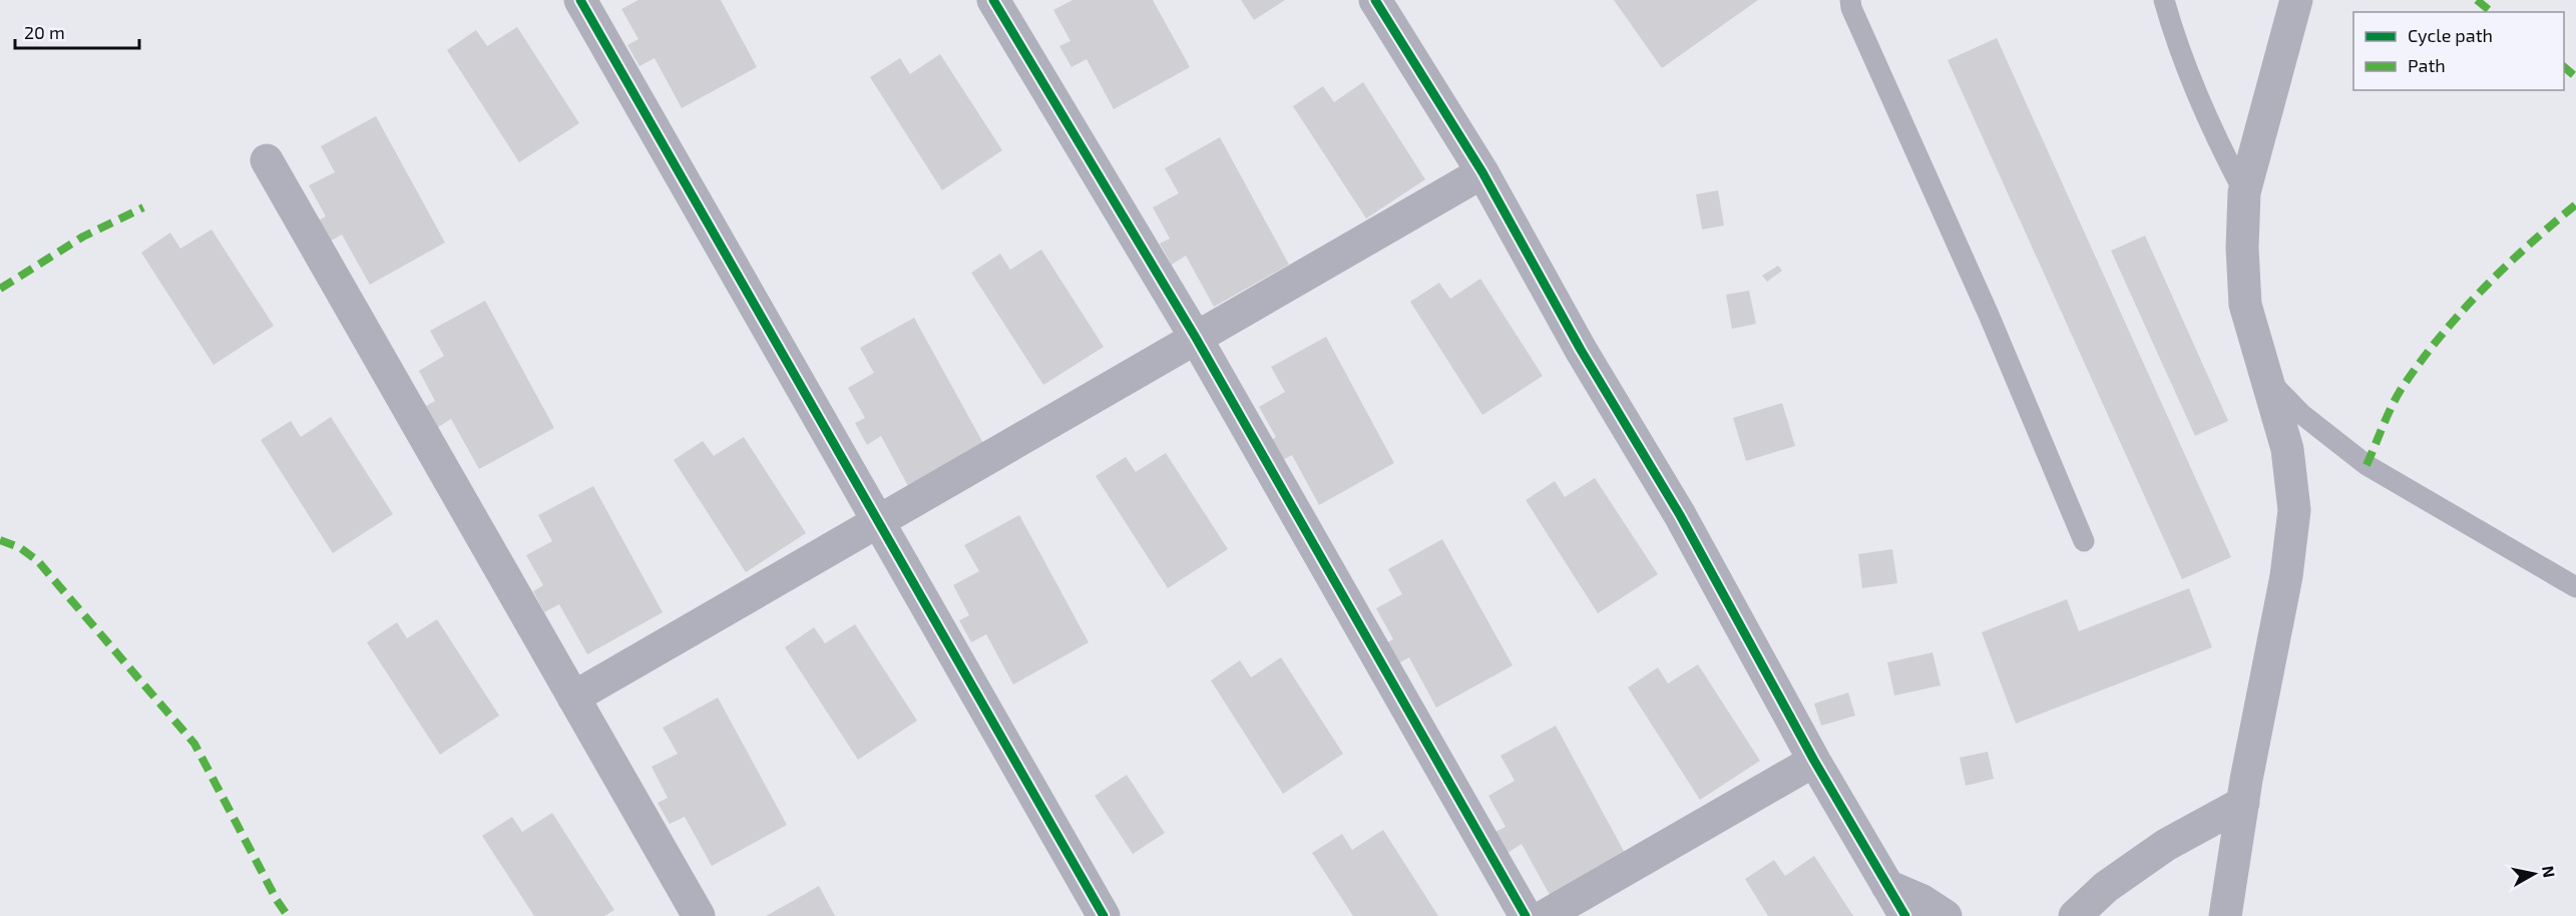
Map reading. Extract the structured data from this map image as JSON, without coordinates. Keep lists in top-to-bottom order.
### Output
{
  "legend": ["Cycle path", "Path"],
  "scale_bar": "20 m",
  "north": "right"
}
